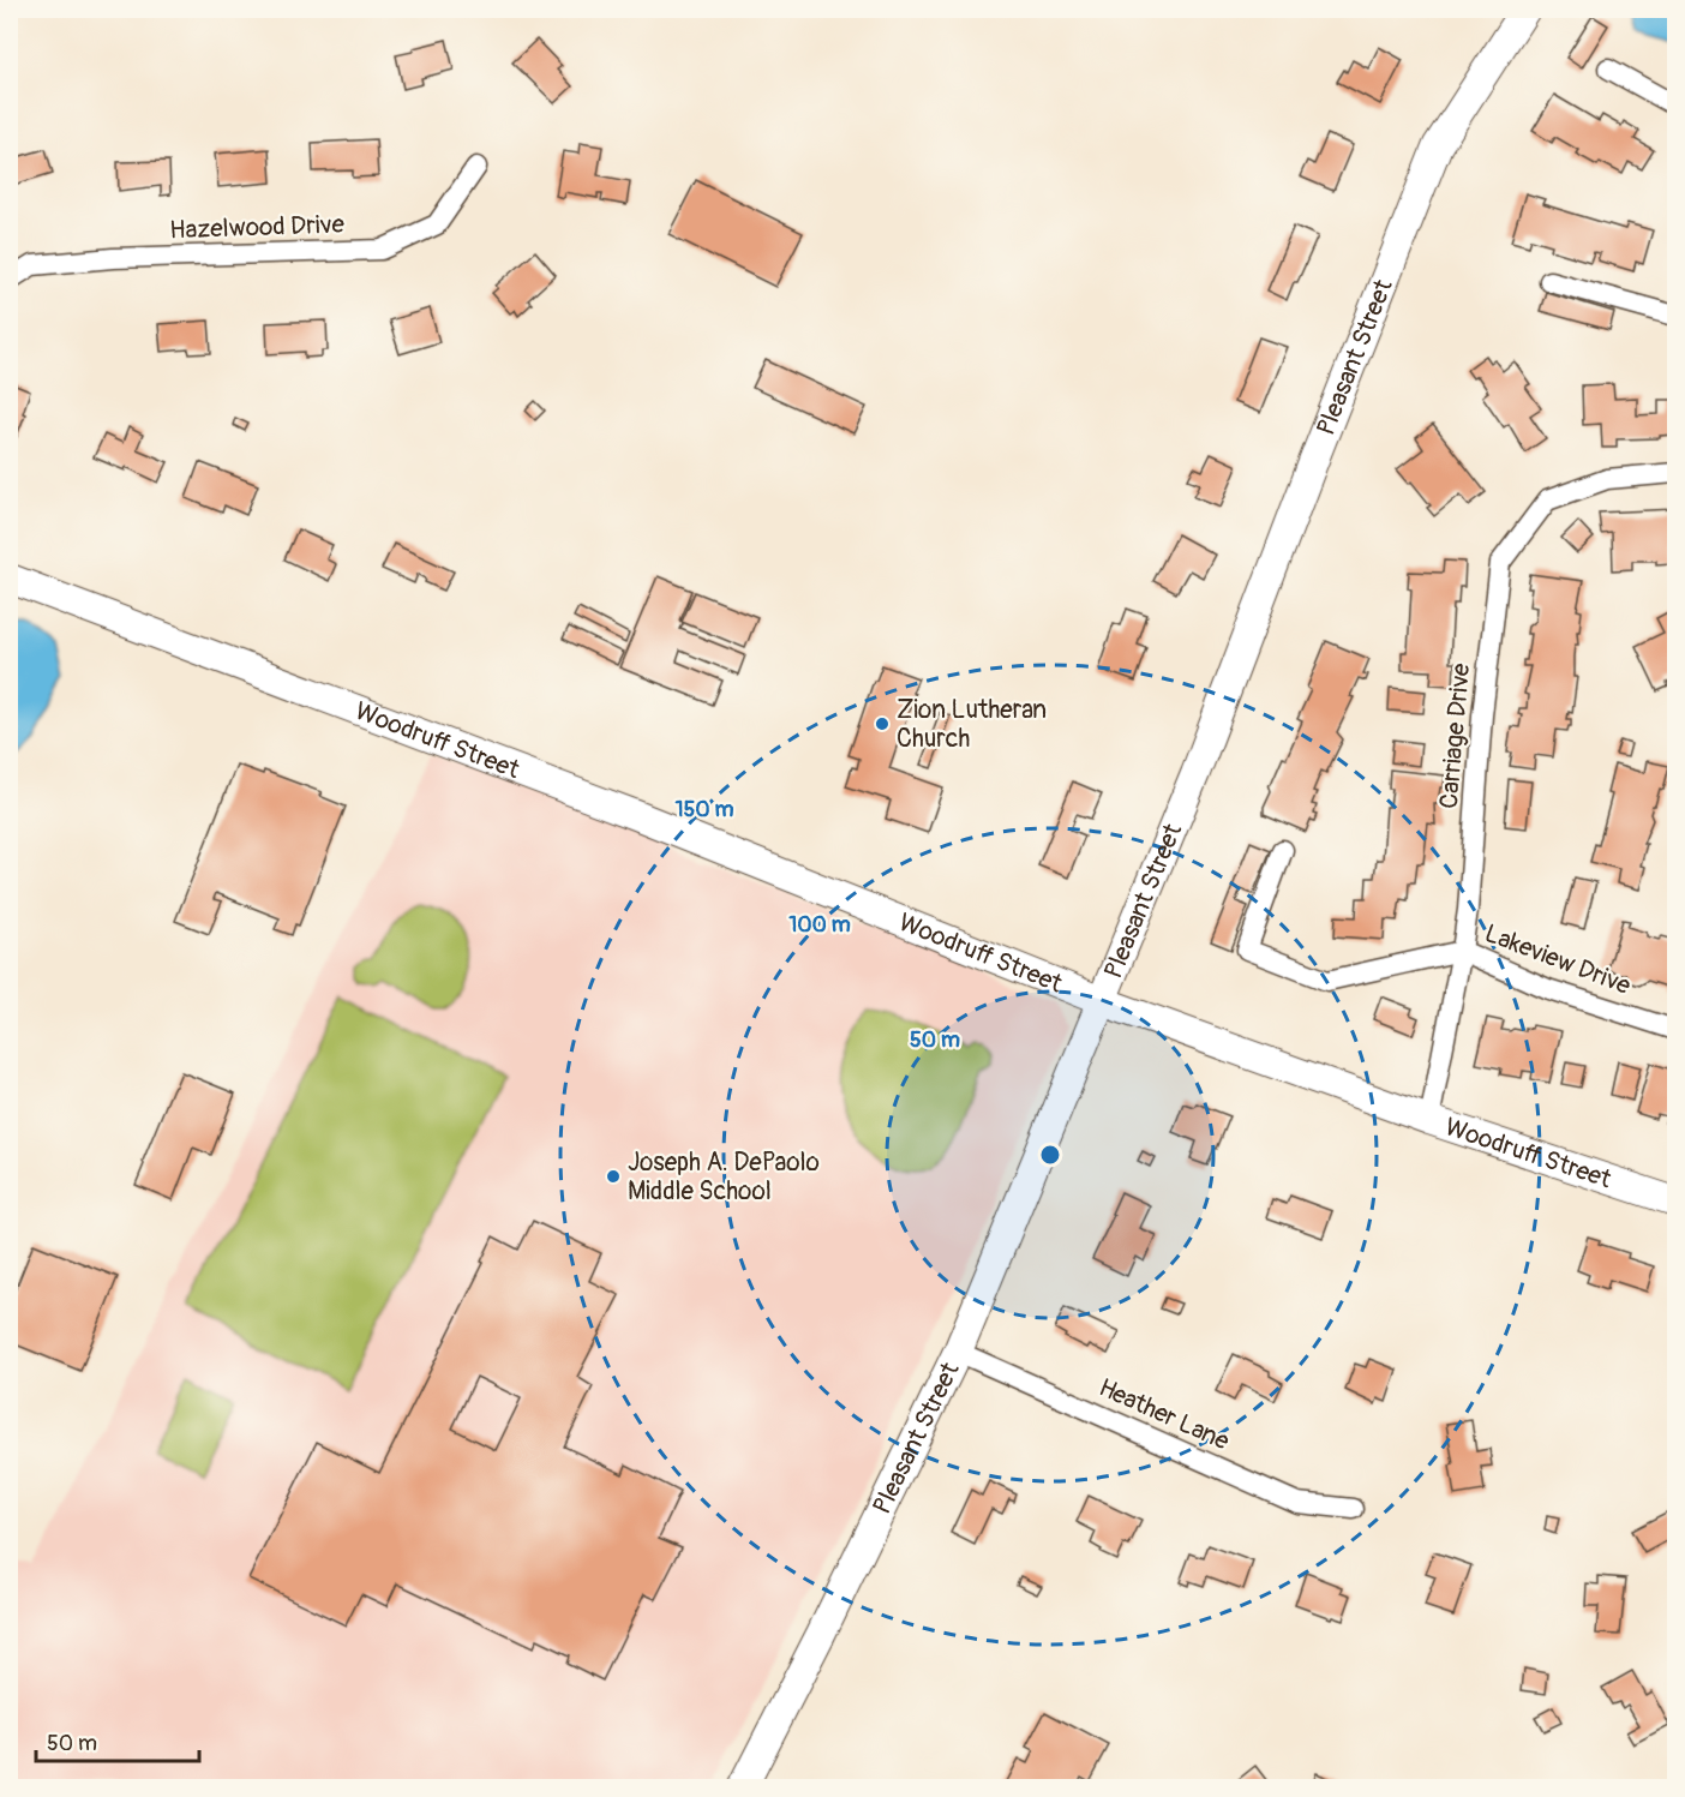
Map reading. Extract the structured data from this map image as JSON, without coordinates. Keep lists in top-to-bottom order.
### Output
{
  "streets": {
    "street": [
      "Hazelwood Drive",
      "Pleasant Street",
      "Carriage Drive",
      "Woodruff Street",
      "Lakeview Drive",
      "Heather Lane"
    ]
  },
  "crossings": [
    ["Pleasant Street", "Woodruff Street"],
    ["Pleasant Street", "Heather Lane"],
    ["Carriage Drive", "Woodruff Street"],
    ["Carriage Drive", "Lakeview Drive"]
  ],
  "places": ["Zion Lutheran Church", "Joseph A. DePaolo Middle School"],
  "scale_bar": "50 m",
  "rings": ["150 m", "100 m", "50 m"]
}
